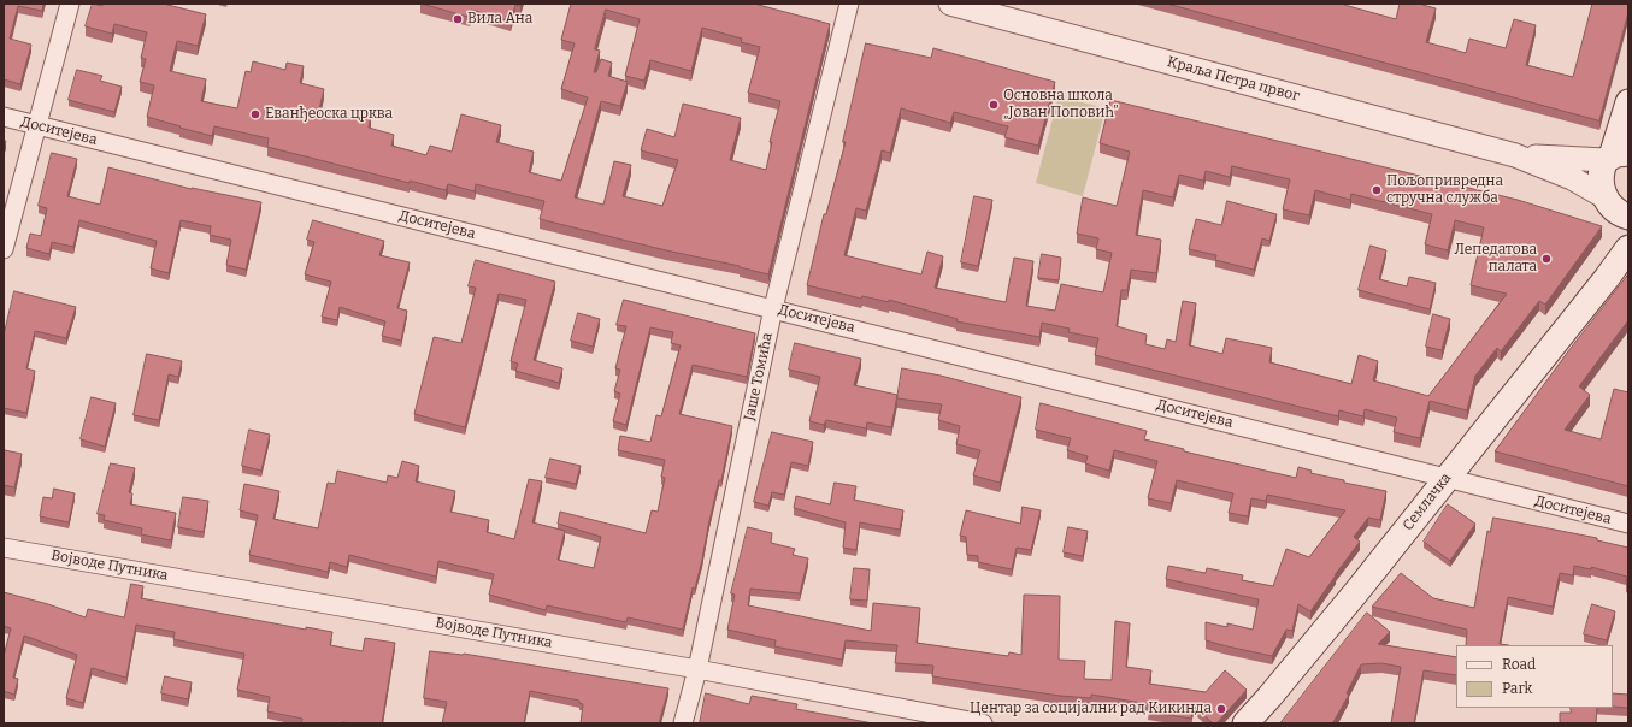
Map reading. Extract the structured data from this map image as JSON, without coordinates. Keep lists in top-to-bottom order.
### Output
{
  "streets": {
    "main road": ["Семлачка"],
    "street": [
      "Краља Петра првог",
      "Доситејева",
      "Јаше Томића",
      "Војводе Путника"
    ]
  },
  "crossings": [
    ["Краља Петра првог", "Семлачка"],
    ["Доситејева", "Јаше Томића"],
    ["Доситејева", "Семлачка"],
    ["Јаше Томића", "Војводе Путника"]
  ],
  "places": [
    "Вила Ана",
    "Основна школа „Јован Поповић”",
    "Еванђеоска црква",
    "Пољопривредна стручна служба",
    "Лепедатова палата",
    "Центар за социјални рад Кикинда"
  ],
  "legend": ["Road", "Park"]
}
